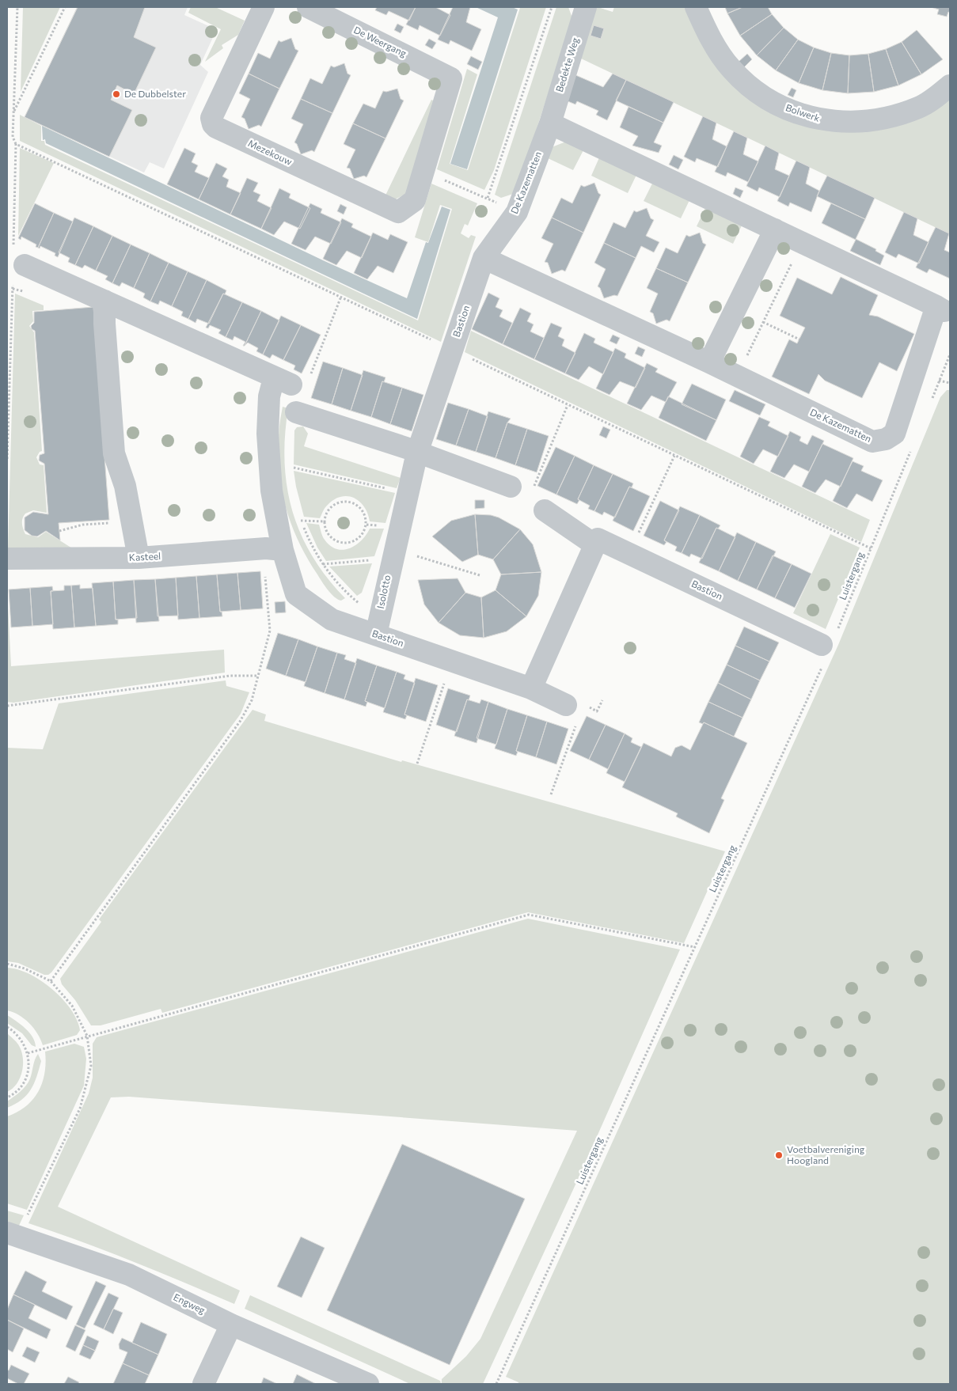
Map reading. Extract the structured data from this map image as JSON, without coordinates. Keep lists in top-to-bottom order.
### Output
{
  "streets": {
    "street": [
      "De Weergang",
      "Bedekte Weg",
      "Bolwerk",
      "Mezekouw",
      "De Kazematten",
      "Bastion",
      "Kasteel",
      "Isolotto",
      "Engweg"
    ],
    "path": ["Luistergang"]
  },
  "crossings": [
    ["De Weergang", "Mezekouw"],
    ["Bedekte Weg", "De Kazematten"],
    ["De Kazematten", "Bastion"],
    ["Bastion", "Kasteel"],
    ["Bastion", "Luistergang"],
    ["Bastion", "Isolotto"]
  ],
  "places": ["De Dubbelster", "Voetbalvereniging Hoogland"]
}
